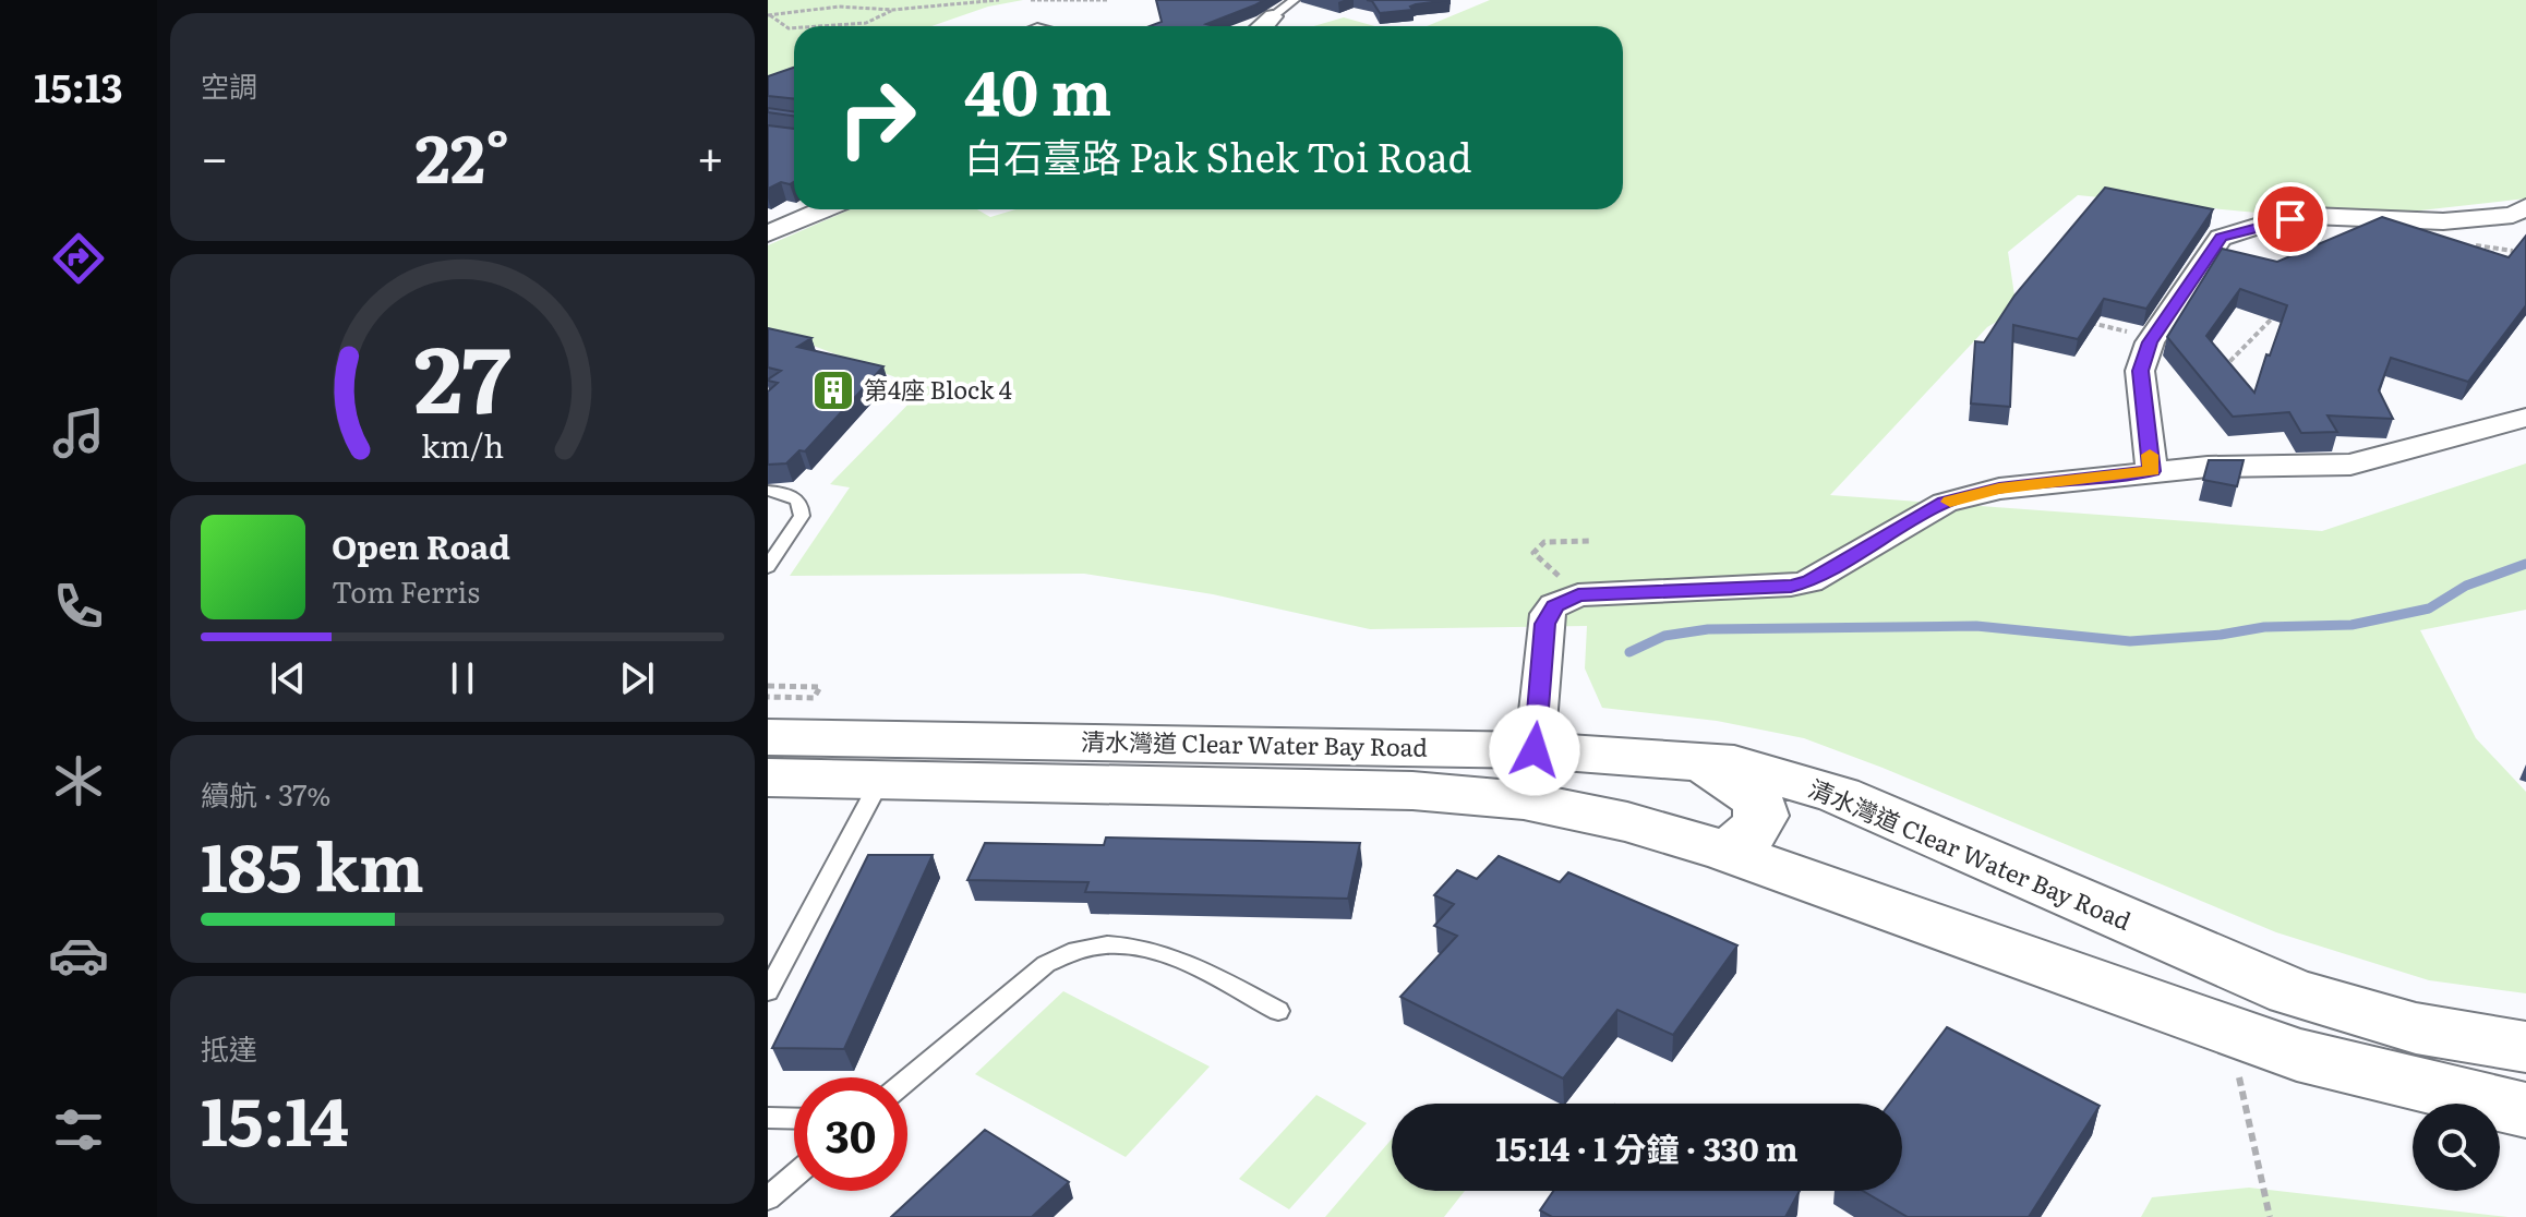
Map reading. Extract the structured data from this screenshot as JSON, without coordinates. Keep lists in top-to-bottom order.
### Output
{
  "streets": {
    "main road": ["清水灣道 Clear Water Bay Road"]
  },
  "places": {
    "building": ["第4座 Block 4"]
  },
  "page": {
    "tabs": "15:13",
    "tile": [
      "空調",
      ["續航 · 37%", "185 km"],
      ["抵達", "15:14"]
    ],
    "turn": ["40 m", "白石臺路 Pak Shek Toi Road"],
    "heat": ["−", "22°", "+"],
    "song": ["Open Road", "Tom Ferris"],
    "limit": "30",
    "trip": "15:14 · 1 分鐘 · 330 m",
    "gauge": ["27", "km/h"]
  }
}
